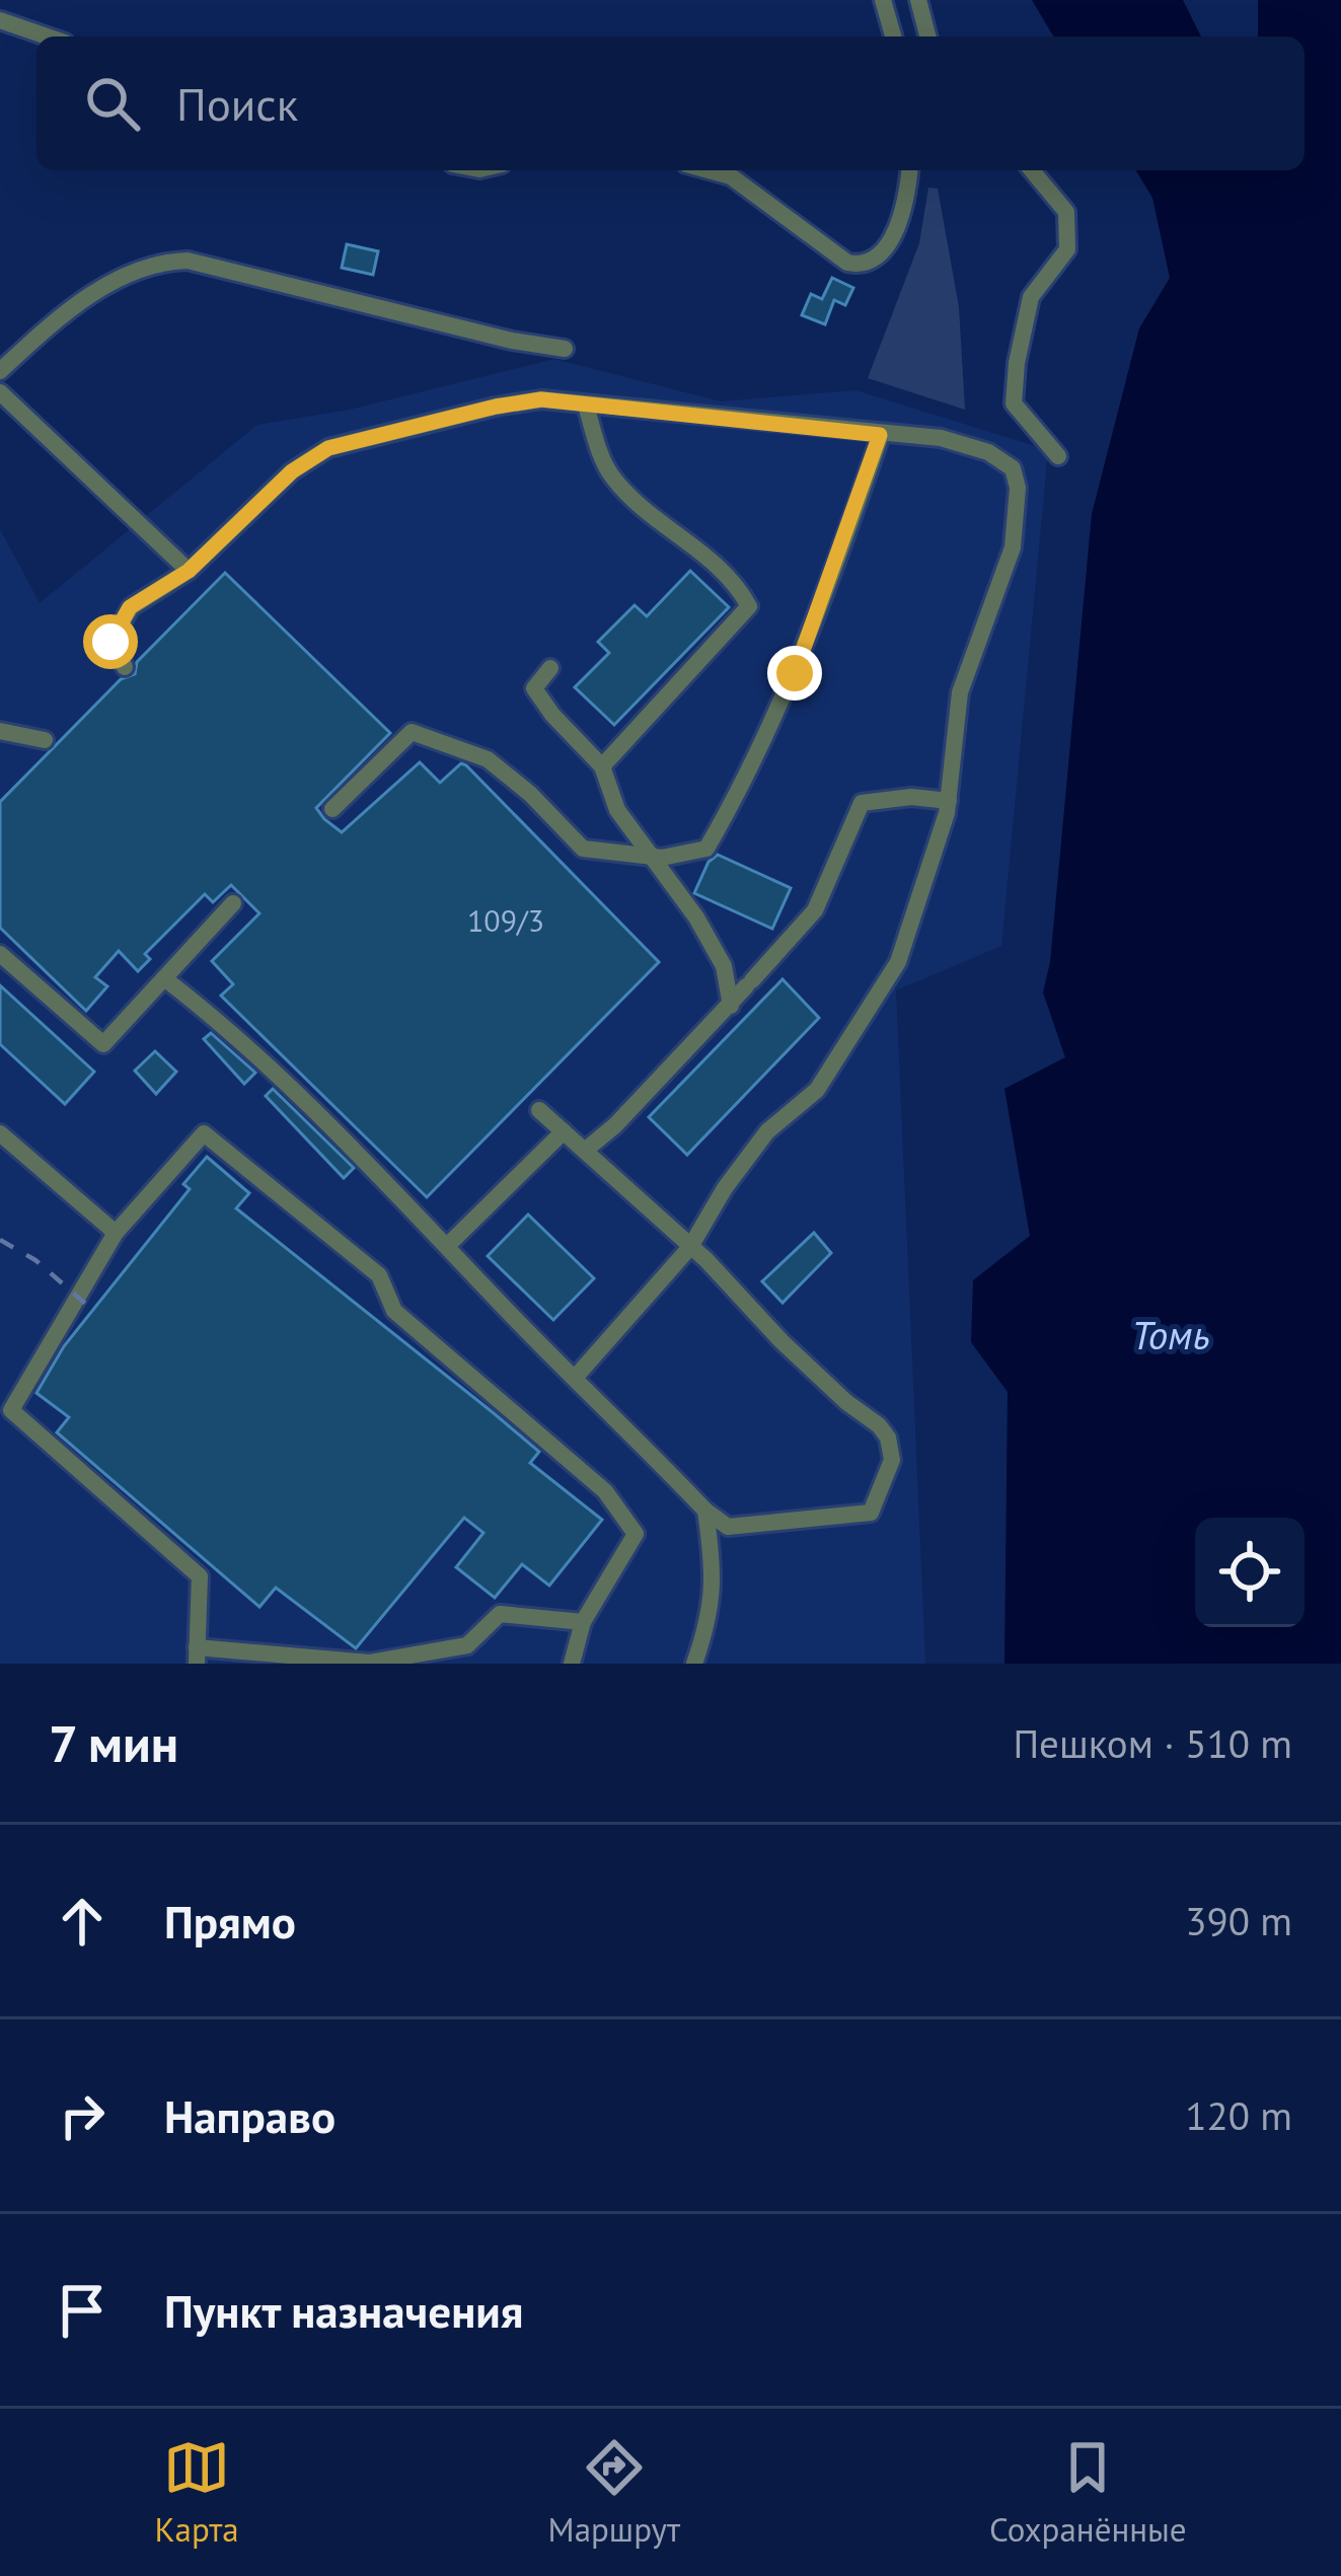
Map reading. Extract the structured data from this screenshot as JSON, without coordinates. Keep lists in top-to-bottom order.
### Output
{
  "water": ["Томь"],
  "house_numbers": ["109/3"],
  "page": {
    "search": "Поиск",
    "heading": ["7 мин", "Пешком · 510 m"],
    "list": [
      ["Прямо", "390 m"],
      ["Направо", "120 m"],
      "Пункт назначения"
    ],
    "nav": ["Карта", "Маршрут", "Сохранённые"]
  }
}
